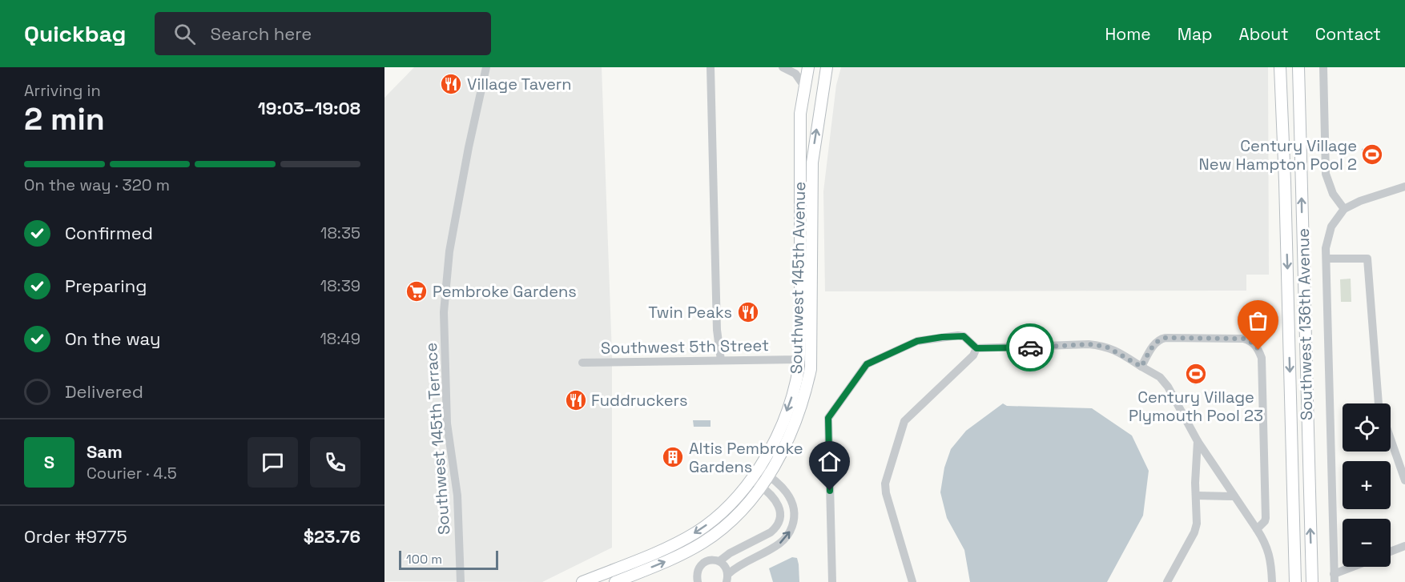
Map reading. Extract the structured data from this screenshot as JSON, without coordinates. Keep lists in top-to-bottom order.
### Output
{
  "streets": {
    "street": [
      "Southwest 145th Avenue",
      "Southwest 136th Avenue",
      "Southwest 5th Street",
      "Southwest 145th Terrace"
    ]
  },
  "crossings": [
    ["Southwest 145th Avenue", "Southwest 5th Street"]
  ],
  "places": {
    "restaurant": ["Village Tavern", "Twin Peaks", "Fuddruckers"],
    "sports": ["Century Village New Hampton Pool 2", "Century Village Plymouth Pool 23"],
    "supermarket": ["Pembroke Gardens"],
    "building": ["Altis Pembroke Gardens"]
  },
  "scale_bar": "100 m",
  "page": {
    "header": "Quickbag",
    "search": "Search here",
    "nav": [
      "Home",
      "Map",
      "About",
      "Contact"
    ],
    "heading": ["2 min", "Arriving in", "19:03–19:08"],
    "panel": [
      "Sam",
      "Courier · 4.5",
      "Order #9775",
      "$23.76"
    ],
    "bar": "On the way · 320 m",
    "list": [
      ["Confirmed", "18:35"],
      ["Preparing", "18:39"],
      ["On the way", "18:49"],
      "Delivered"
    ],
    "map_buttons": ["+", "−"],
    "round": "S",
    "scale": "100 m"
  }
}
